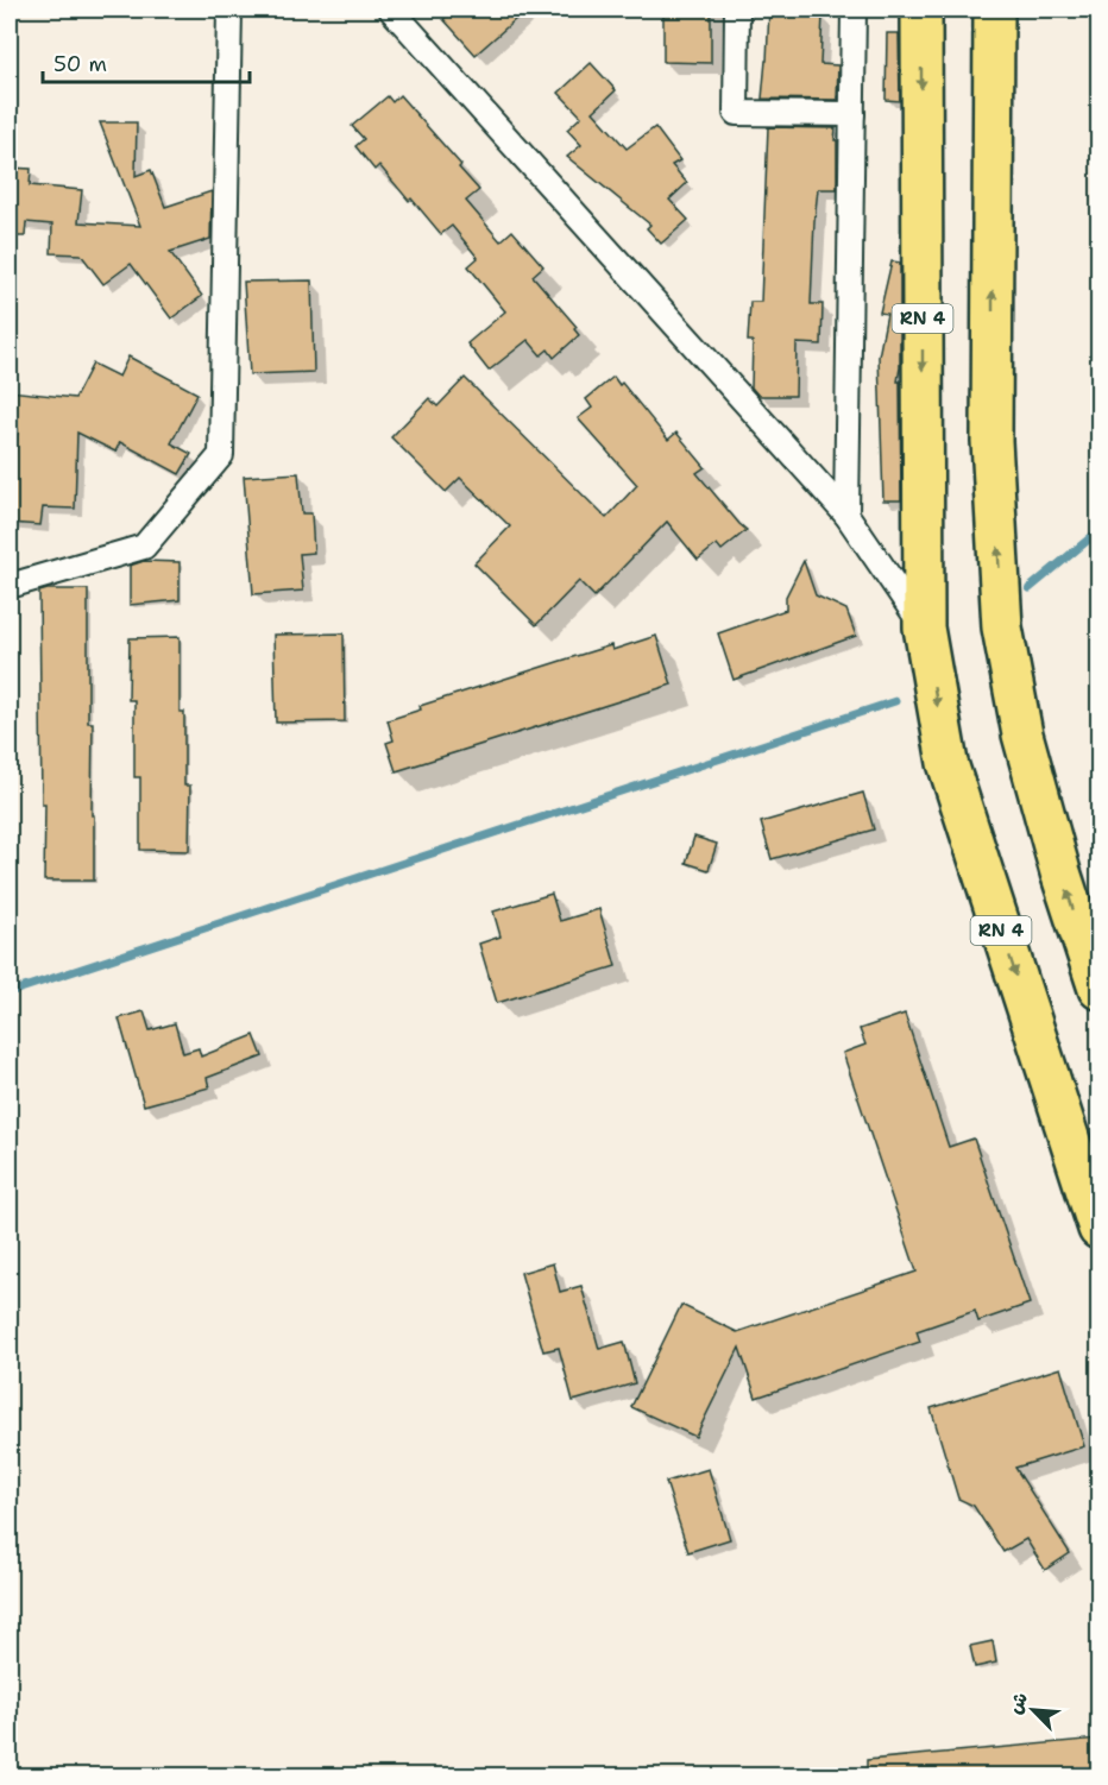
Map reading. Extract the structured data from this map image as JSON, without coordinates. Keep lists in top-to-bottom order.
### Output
{
  "streets": {
    "highway": ["RN 4"]
  },
  "scale_bar": "50 m",
  "north": "top left"
}
